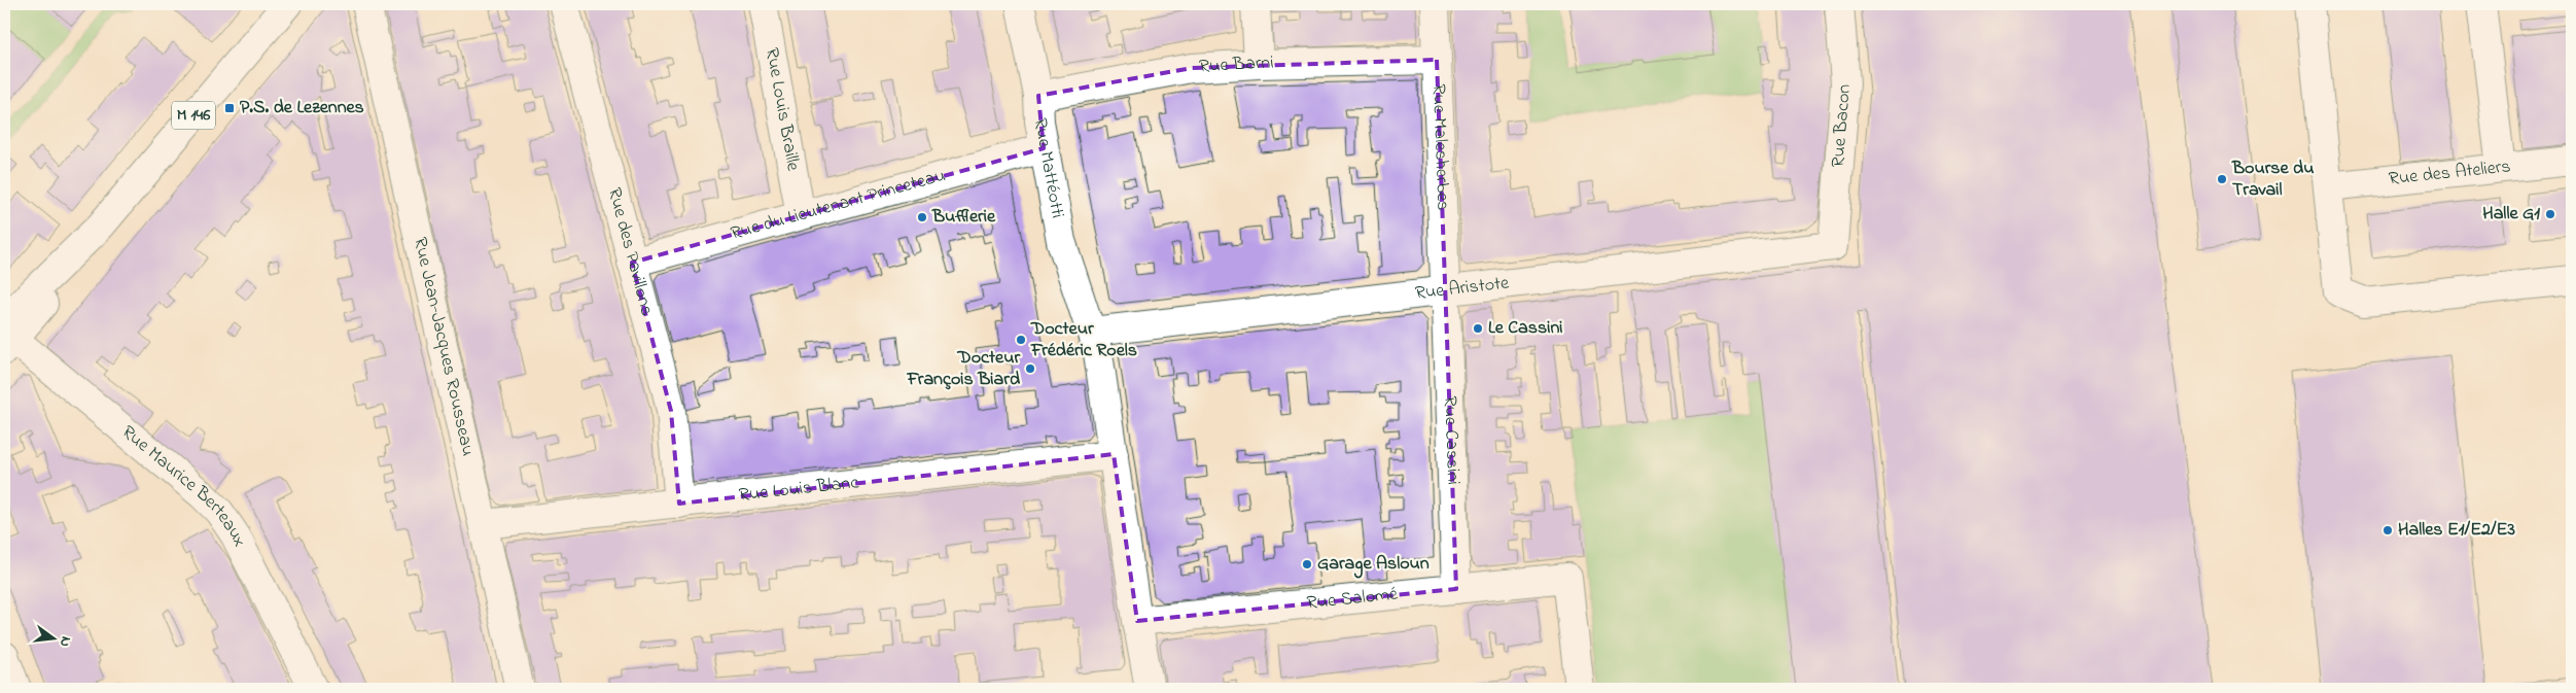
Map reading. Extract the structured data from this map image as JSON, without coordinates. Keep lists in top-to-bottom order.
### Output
{
  "streets": {
    "street": [
      "Rue Barni",
      "Rue Louis Braille",
      "M 146",
      "Rue Bacon",
      "Rue Malesherbes",
      "Rue Mattéotti",
      "Rue des Ateliers",
      "Rue du Lieutenant Princeteau",
      "Rue des Pavillons",
      "Rue Aristote",
      "Rue Jean-Jacques Rousseau",
      "Rue Cassini",
      "Rue Maurice Berteaux",
      "Rue Louis Blanc",
      "Rue Salomé"
    ]
  },
  "crossings": [
    ["Rue Barni", "Rue Malesherbes"],
    ["Rue Barni", "Rue Mattéotti"],
    ["Rue Louis Braille", "Rue du Lieutenant Princeteau"],
    ["M 146", "Rue Maurice Berteaux"],
    ["Rue Bacon", "Rue Aristote"],
    ["Rue Malesherbes", "Rue Aristote"],
    ["Rue Malesherbes", "Rue Cassini"],
    ["Rue Mattéotti", "Rue du Lieutenant Princeteau"],
    ["Rue Mattéotti", "Rue Aristote"],
    ["Rue Mattéotti", "Rue Louis Blanc"],
    ["Rue Mattéotti", "Rue Salomé"],
    ["Rue du Lieutenant Princeteau", "Rue des Pavillons"],
    ["Rue des Pavillons", "Rue Louis Blanc"],
    ["Rue Aristote", "Rue Cassini"],
    ["Rue Jean-Jacques Rousseau", "Rue Louis Blanc"],
    ["Rue Cassini", "Rue Salomé"]
  ],
  "places": {
    "transit": ["P.S. de Lezennes"],
    "other": [
      "Bourse du Travail",
      "Halle G1",
      "Bufflerie",
      "Le Cassini",
      "Docteur Frédéric Roels",
      "Docteur François Biard",
      "Halles E1/E2/E3",
      "Garage Asloun"
    ]
  },
  "north": "right"
}
